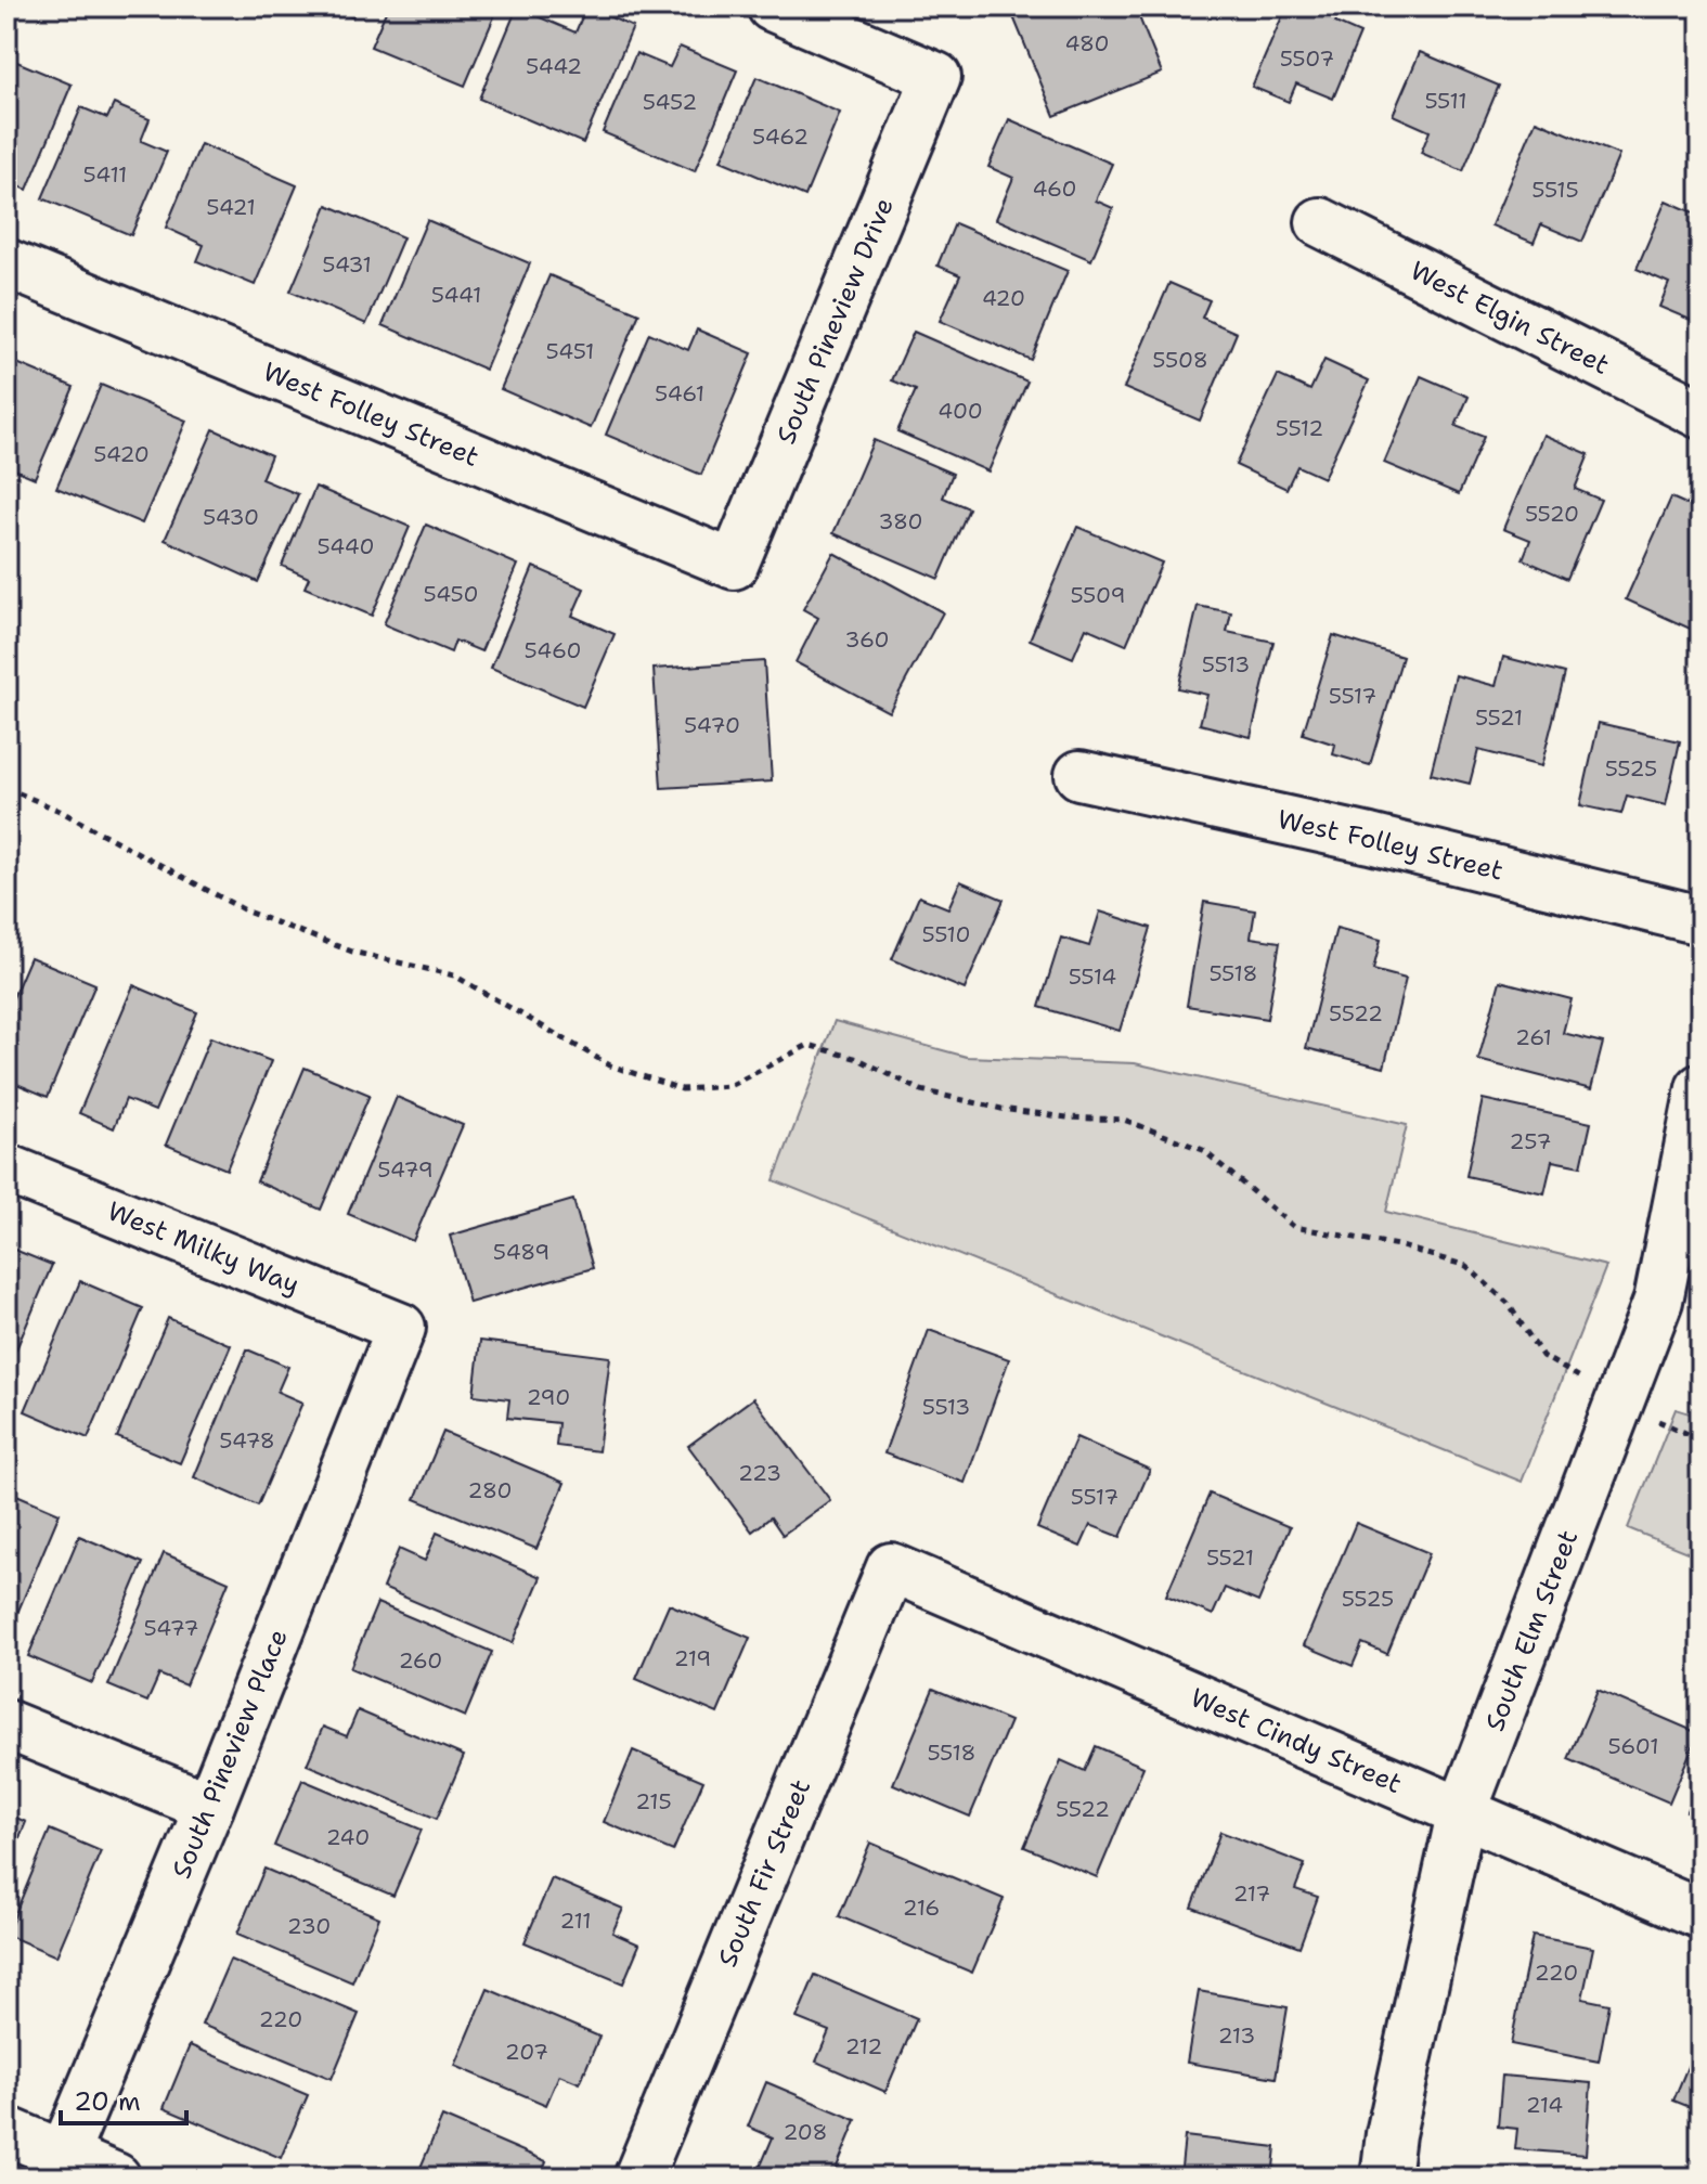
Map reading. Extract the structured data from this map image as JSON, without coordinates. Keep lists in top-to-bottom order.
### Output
{
  "streets": {
    "street": [
      "West Elgin Street",
      "South Pineview Drive",
      "West Folley Street",
      "West Milky Way",
      "South Elm Street",
      "West Cindy Street",
      "South Pineview Place",
      "South Fir Street"
    ]
  },
  "crossings": [
    ["South Pineview Drive", "West Folley Street"],
    ["West Milky Way", "South Pineview Place"],
    ["South Elm Street", "West Cindy Street"],
    ["West Cindy Street", "South Fir Street"]
  ],
  "house_numbers": [
    "480",
    "5507",
    "5442",
    "5511",
    "5452",
    "5462",
    "5411",
    "460",
    "5515",
    "5421",
    "5431",
    "5441",
    "420",
    "5451",
    "5508",
    "5461",
    "400",
    "5512",
    "5420",
    "5520",
    "5430",
    "380",
    "5440",
    "5450",
    "5509",
    "360",
    "5460",
    "5513",
    "5517",
    "5521",
    "5470",
    "5525",
    "5510",
    "5518",
    "5514",
    "5522",
    "261",
    "257",
    "5479",
    "5489",
    "290",
    "5513",
    "5478",
    "223",
    "280",
    "5517",
    "5521",
    "5525",
    "5477",
    "219",
    "260",
    "5601",
    "5518",
    "215",
    "5522",
    "240",
    "217",
    "216",
    "211",
    "230",
    "220",
    "220",
    "213",
    "212",
    "207",
    "214",
    "208"
  ],
  "scale_bar": "20 m"
}
